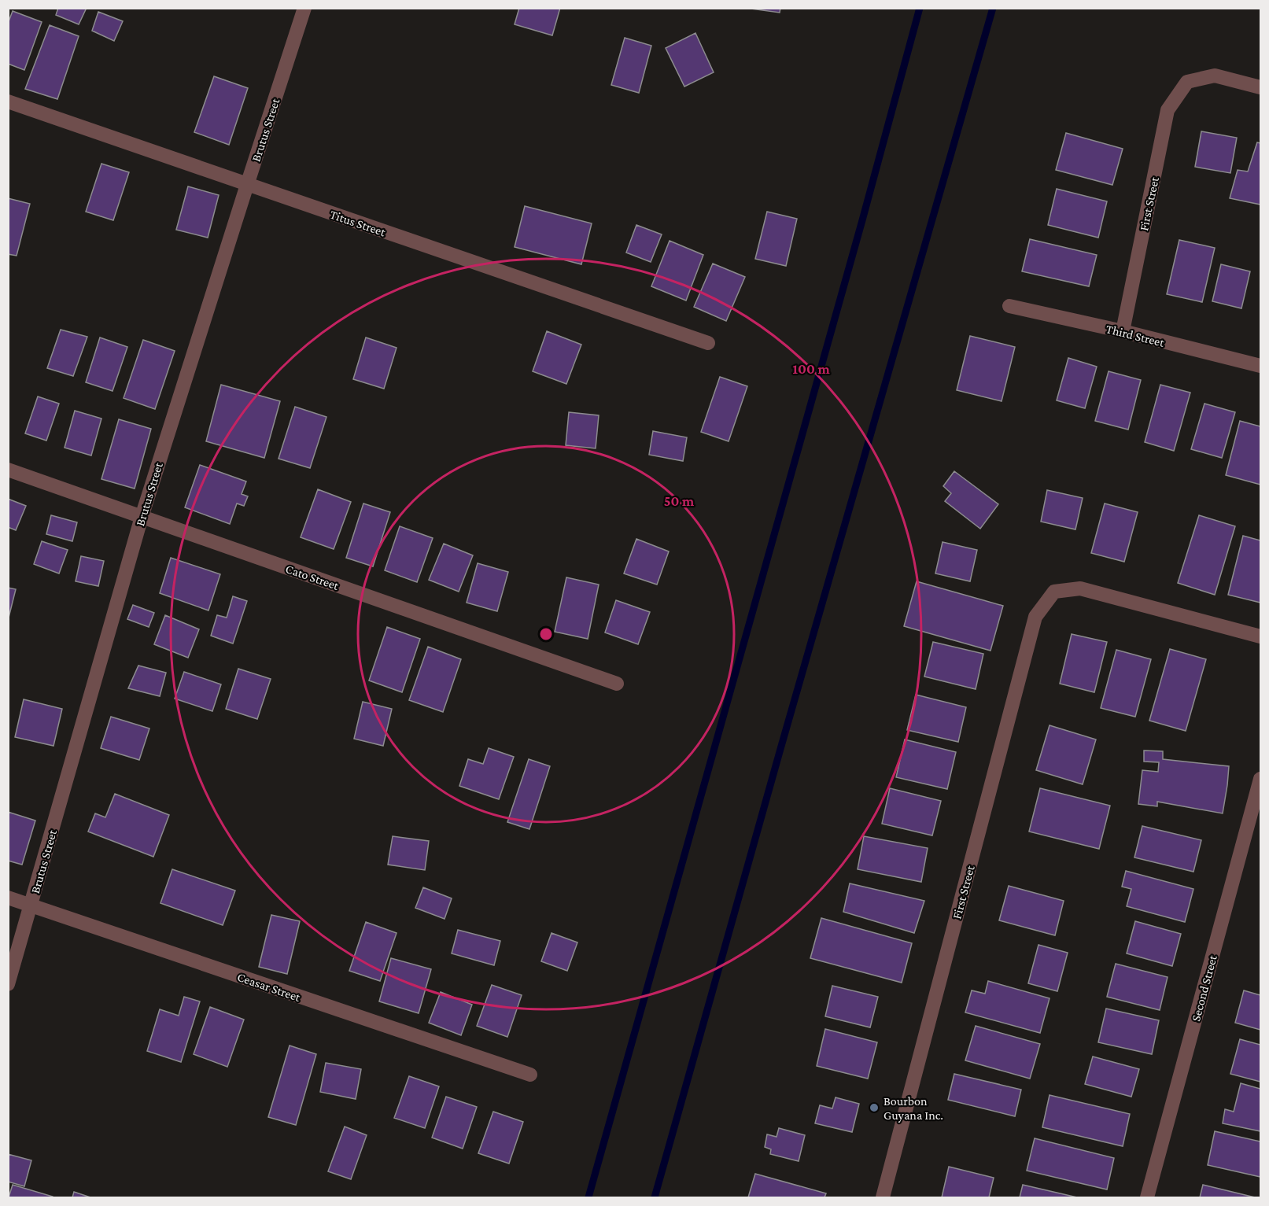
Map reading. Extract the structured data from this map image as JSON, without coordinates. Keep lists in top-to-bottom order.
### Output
{
  "streets": {
    "street": [
      "Brutus Street",
      "First Street",
      "Titus Street",
      "Third Street",
      "Cato Street",
      "Ceasar Street",
      "Second Street"
    ]
  },
  "crossings": [
    ["Brutus Street", "Titus Street"],
    ["Brutus Street", "Cato Street"],
    ["Brutus Street", "Ceasar Street"],
    ["First Street", "Third Street"]
  ],
  "places": ["Bourbon Guyana Inc."],
  "rings": ["100 m", "50 m"]
}
